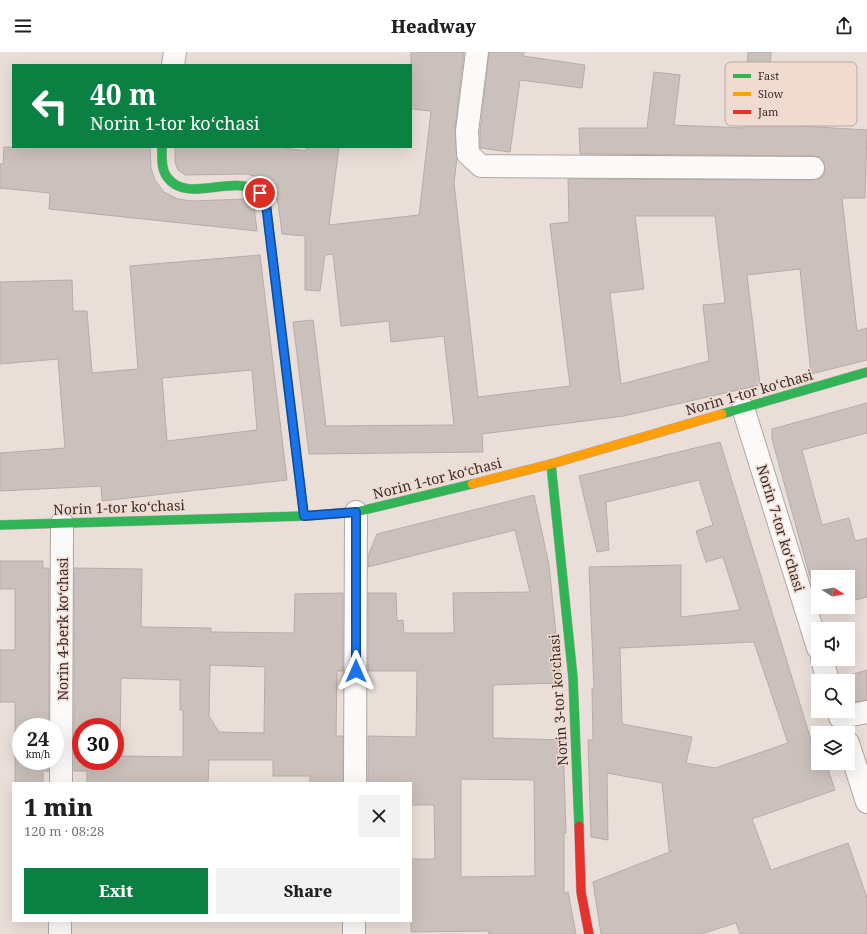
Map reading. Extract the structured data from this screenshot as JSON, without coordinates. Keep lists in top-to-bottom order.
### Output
{
  "streets": {
    "street": [
      "Norin 1-tor koʻchasi",
      "Norin 7-tor koʻchasi",
      "Norin 4-berk koʻchasi",
      "Norin 3-tor koʻchasi"
    ]
  },
  "crossings": [
    ["Norin 1-tor koʻchasi", "Norin 7-tor koʻchasi"],
    ["Norin 1-tor koʻchasi", "Norin 4-berk koʻchasi"],
    ["Norin 1-tor koʻchasi", "Norin 3-tor koʻchasi"]
  ],
  "legend": ["Fast", "Slow", "Jam"],
  "north": "right",
  "page": {
    "header": "Headway",
    "turn": ["40 m", "Norin 1-tor koʻchasi"],
    "speed": "24 km/h",
    "limit": "30",
    "heading": ["1 min", "120 m · 08:28"],
    "buttons": ["Exit", "Share"]
  }
}
